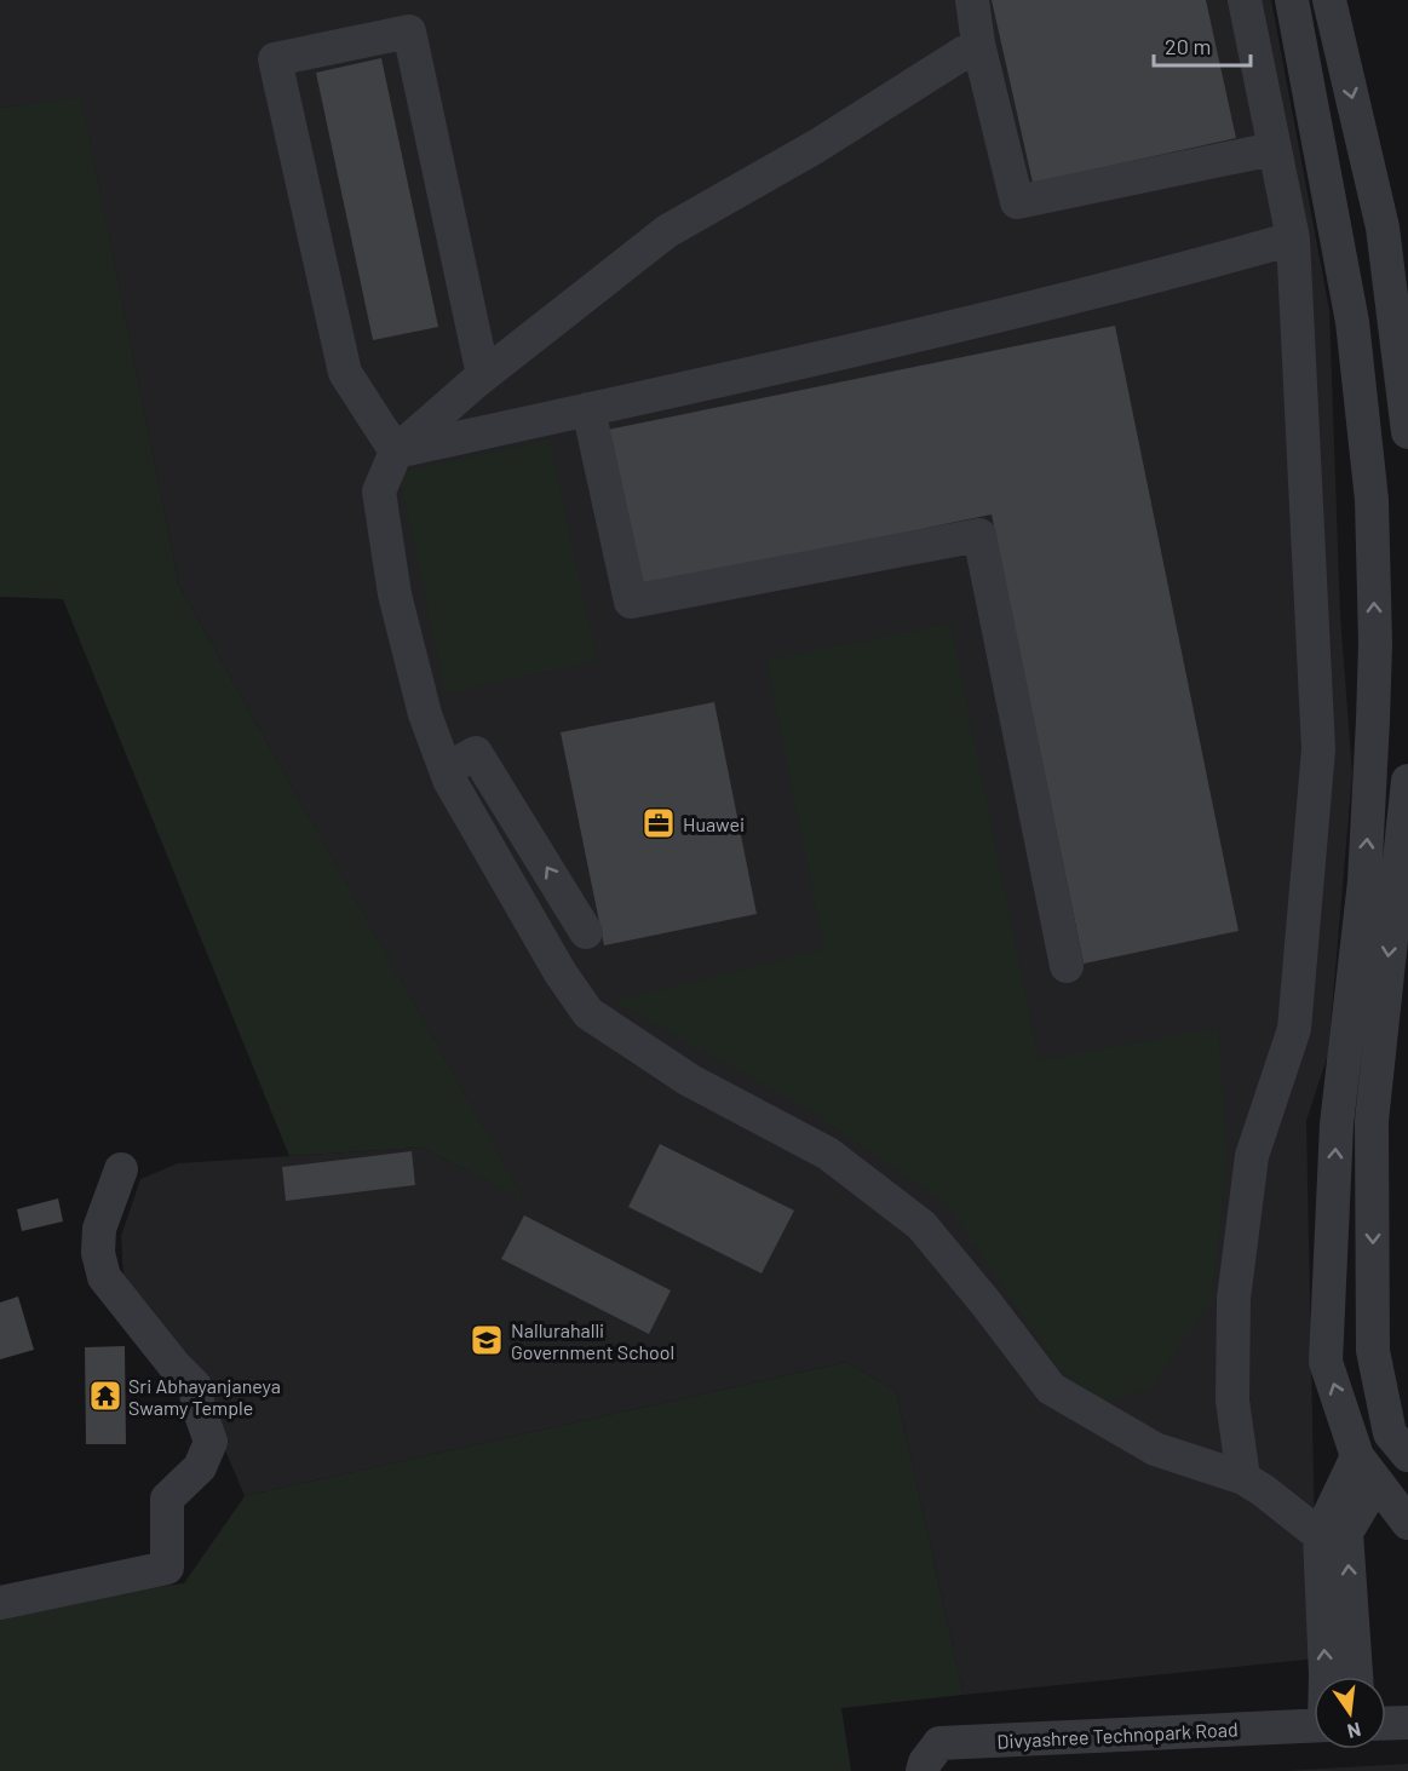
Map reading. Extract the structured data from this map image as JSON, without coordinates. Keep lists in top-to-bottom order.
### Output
{
  "streets": {
    "street": ["Divyashree Technopark Road"]
  },
  "places": {
    "office": ["Huawei"],
    "school or university": ["Nallurahalli Government School"],
    "temple": ["Sri Abhayanjaneya Swamy Temple"]
  },
  "scale_bar": "20 m",
  "north": "bottom"
}
